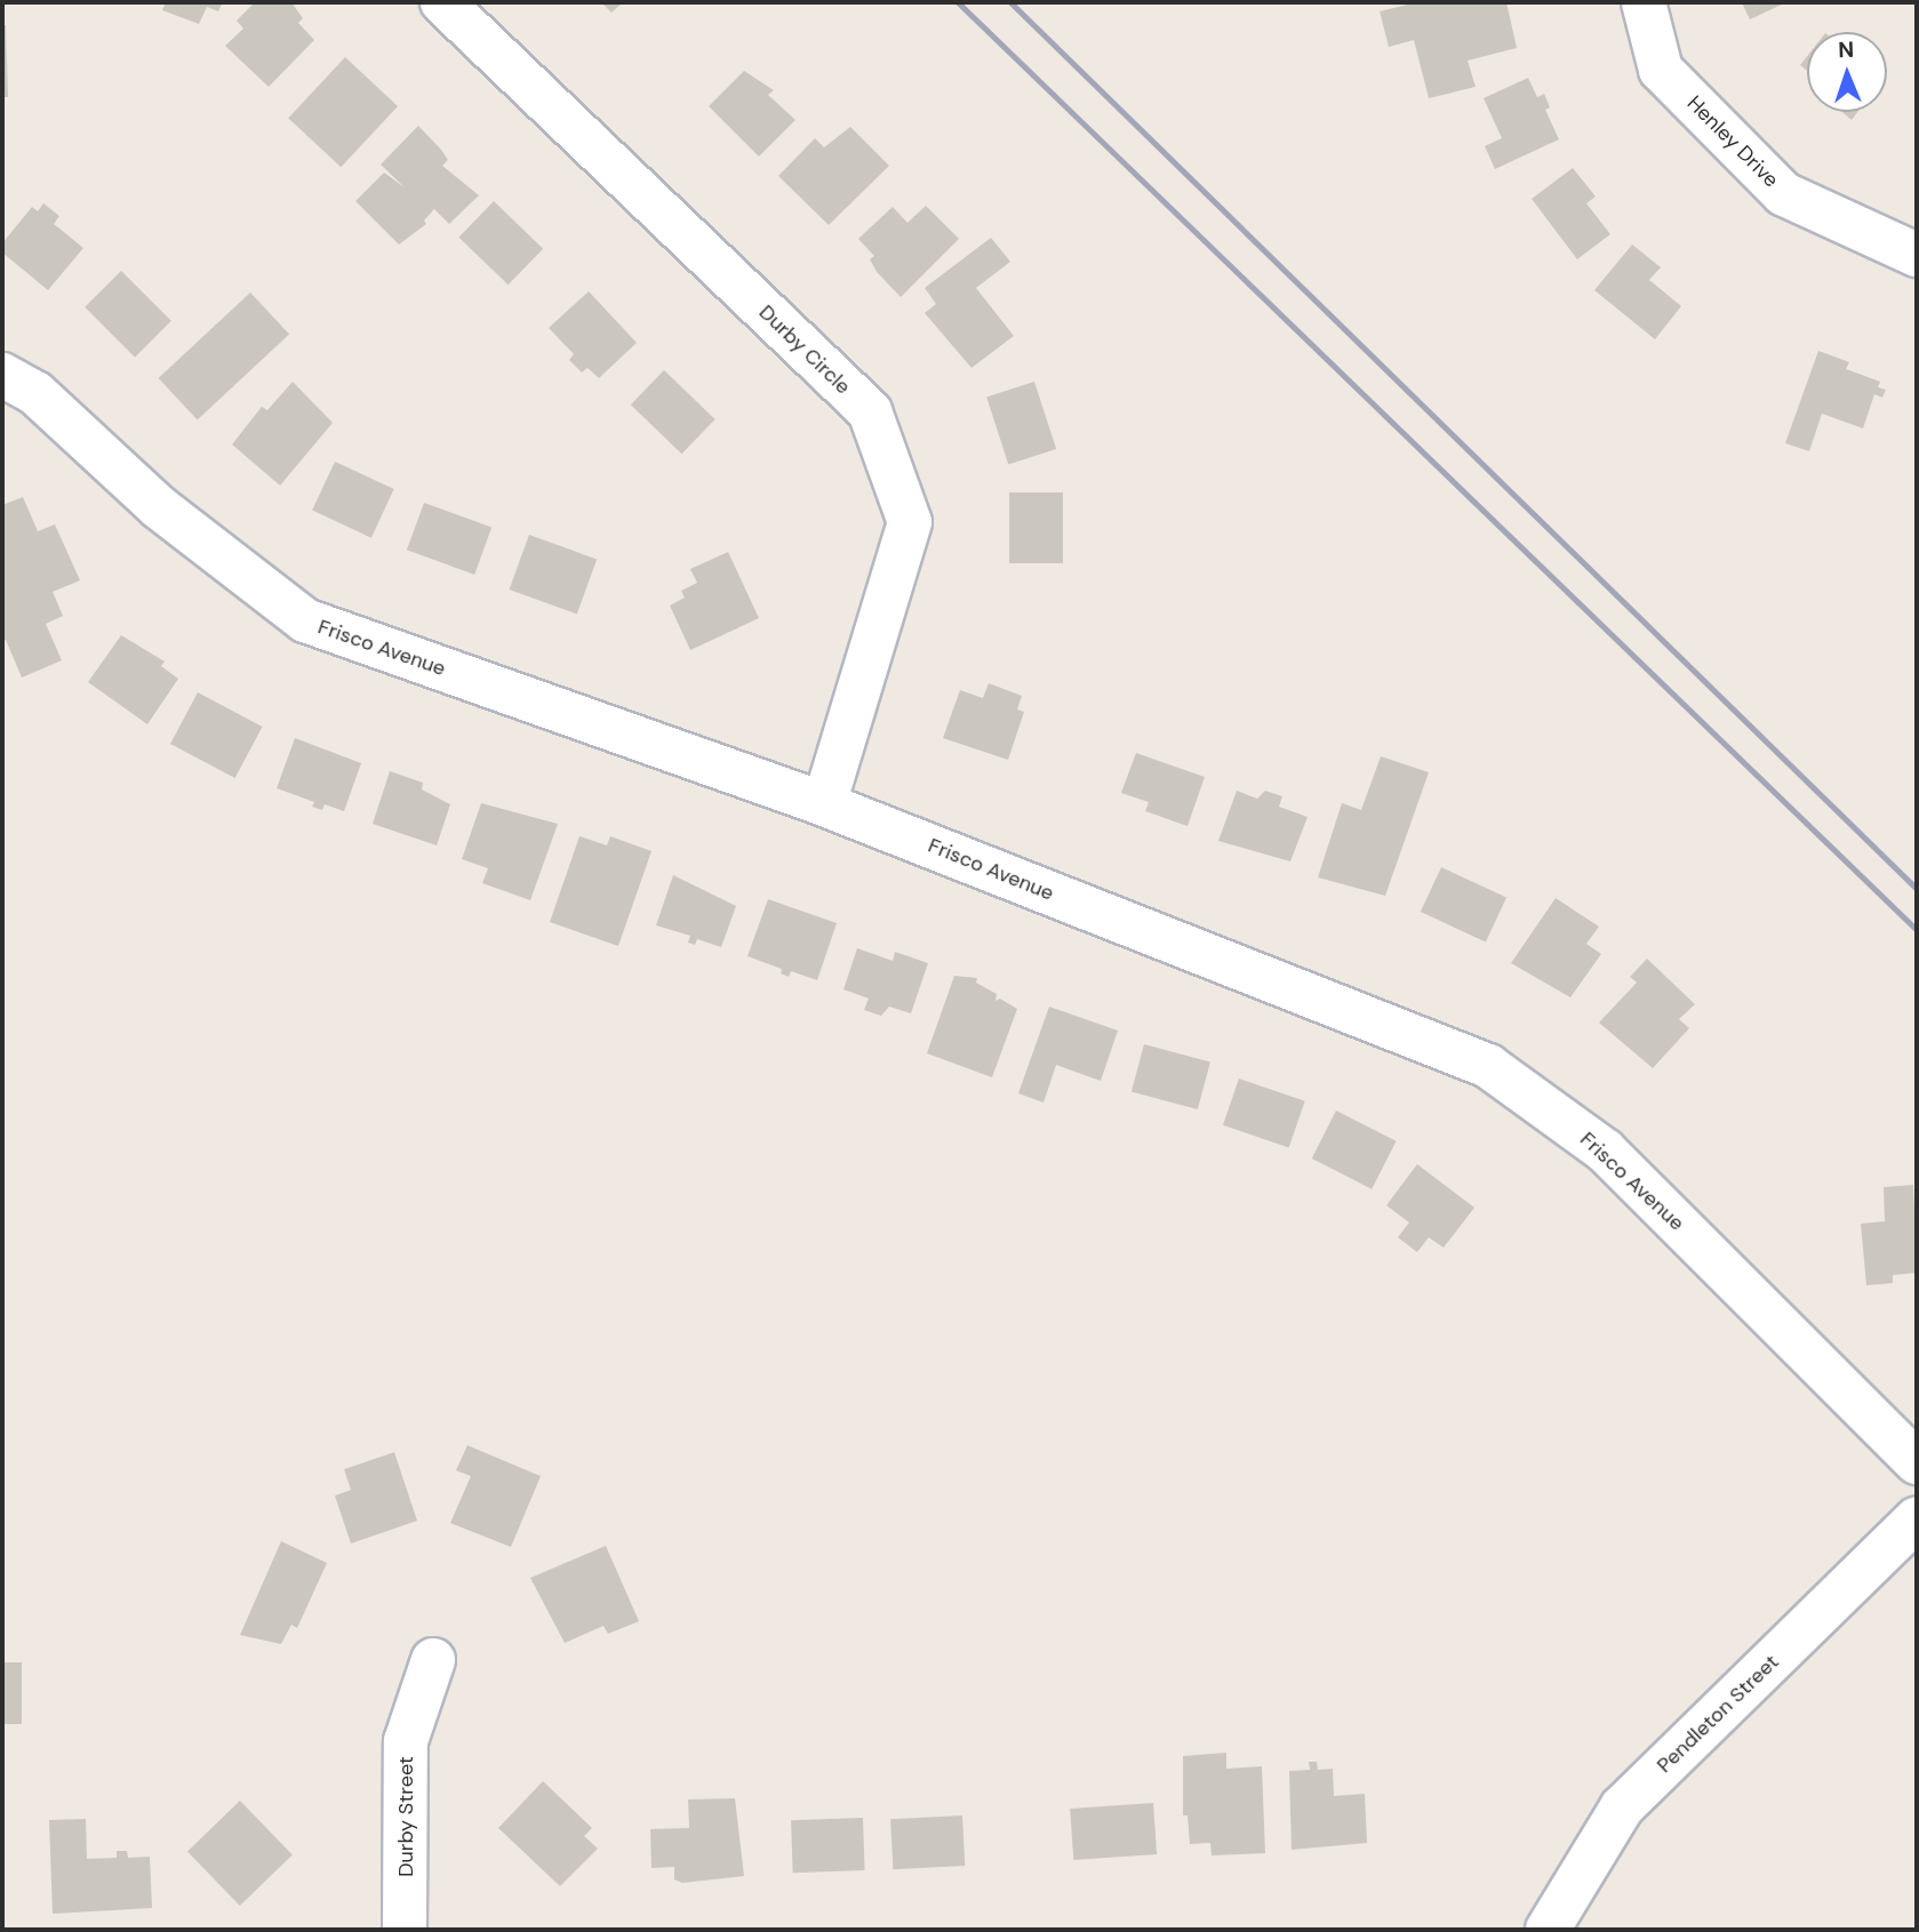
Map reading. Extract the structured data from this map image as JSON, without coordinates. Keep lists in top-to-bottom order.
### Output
{
  "streets": {
    "street": [
      "Henley Drive",
      "Durby Circle",
      "Frisco Avenue",
      "Pendleton Street",
      "Durby Street"
    ]
  },
  "crossings": [
    ["Durby Circle", "Frisco Avenue"]
  ],
  "north": "top"
}
